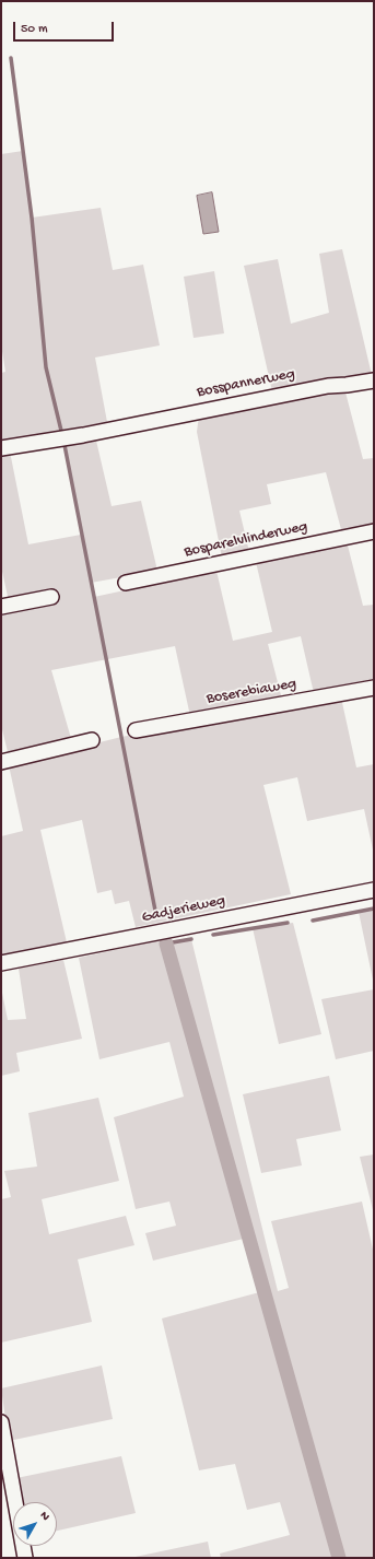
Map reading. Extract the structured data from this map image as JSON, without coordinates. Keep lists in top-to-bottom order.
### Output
{
  "streets": {
    "street": [
      "Bosspannerweg",
      "Bosparelvlinderweg",
      "Boserebiaweg",
      "Gadjerieweg"
    ]
  },
  "scale_bar": "50 m",
  "north": "top right"
}
